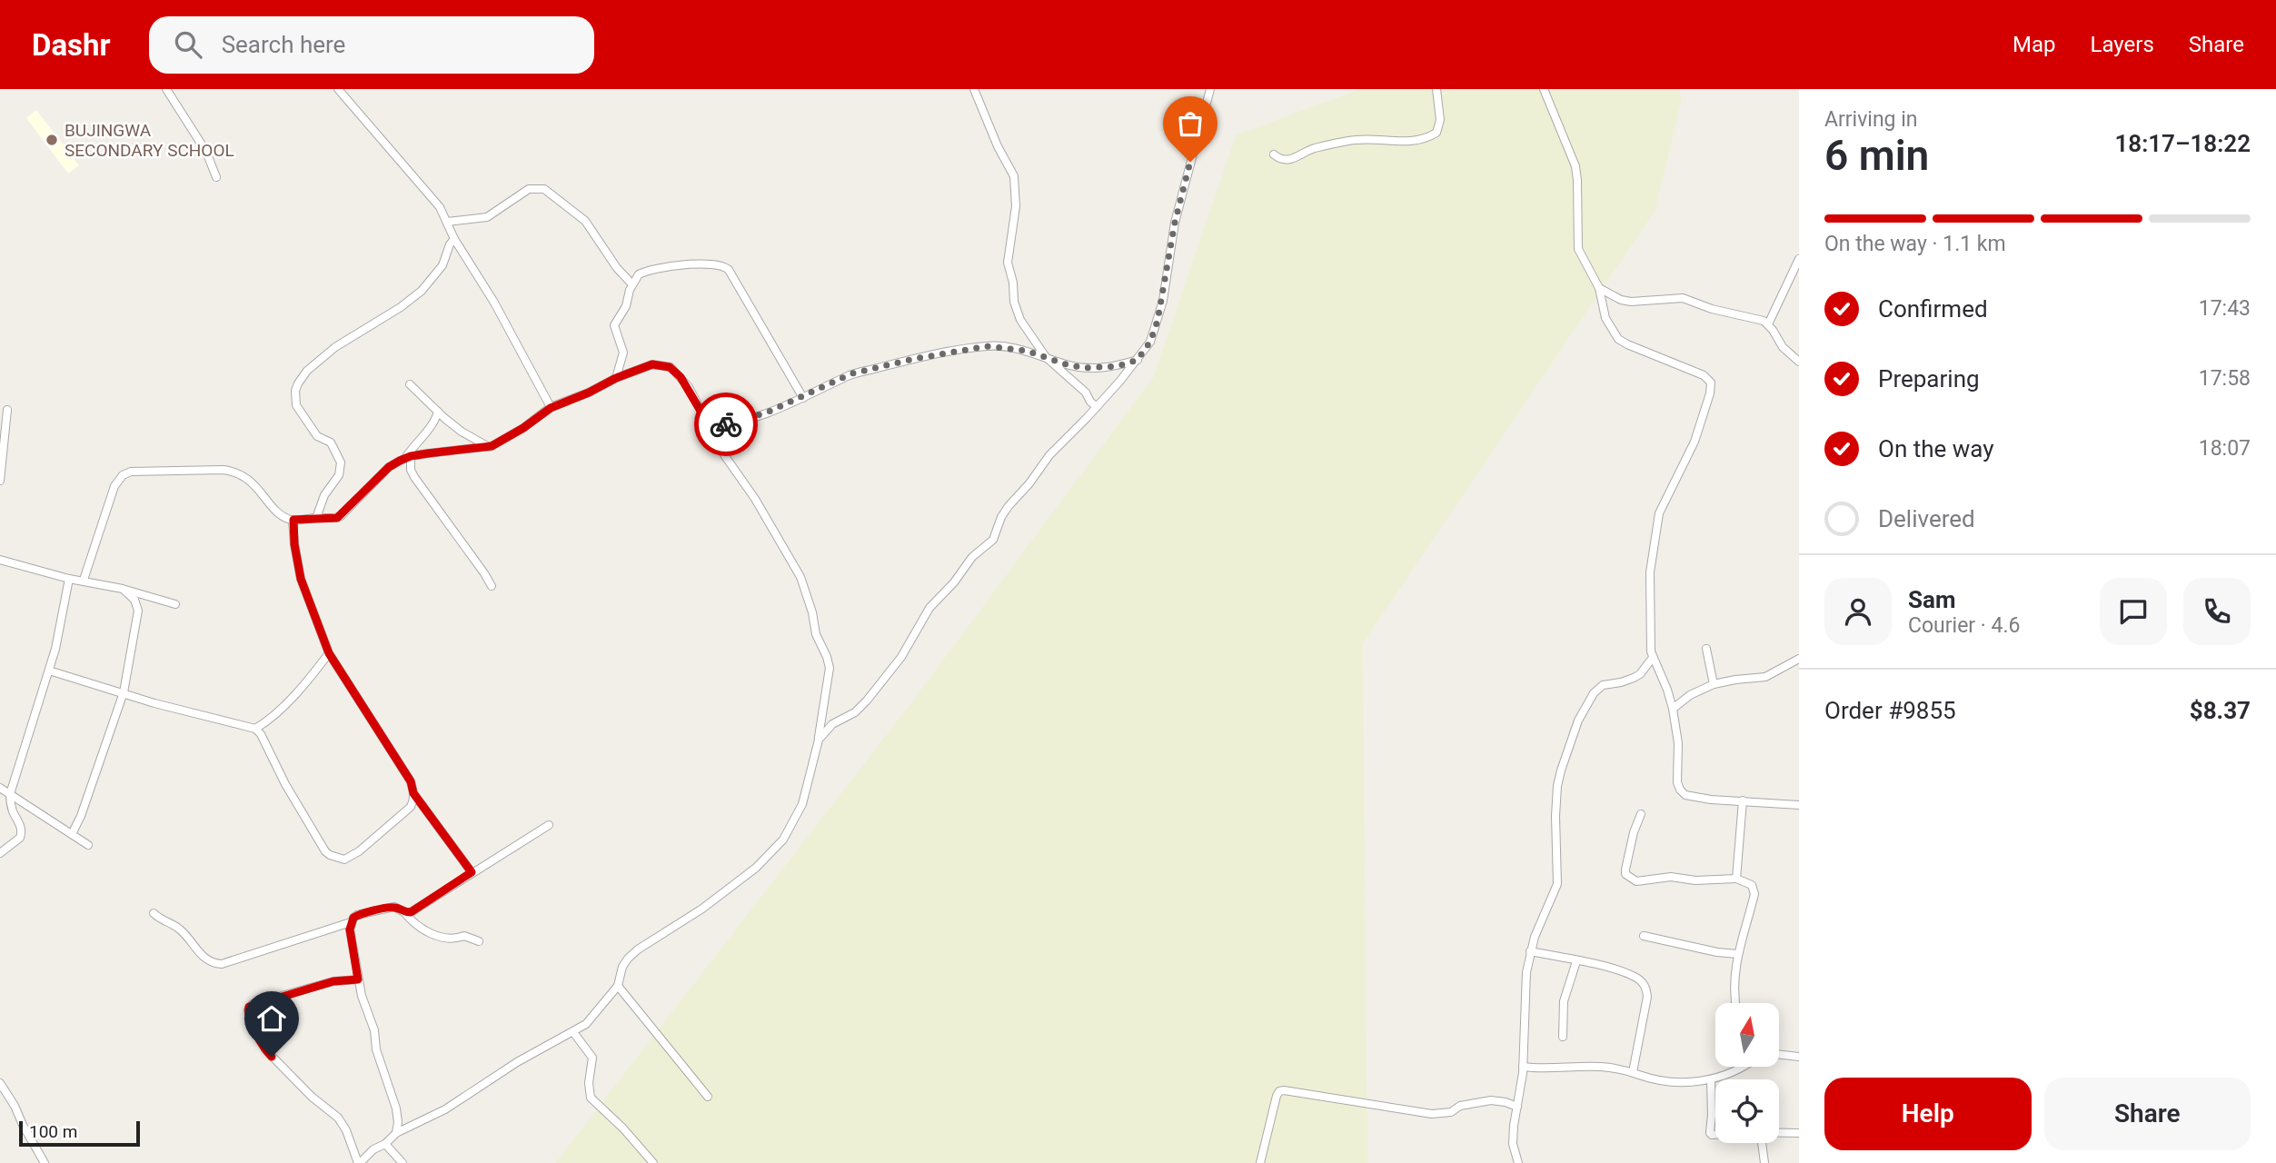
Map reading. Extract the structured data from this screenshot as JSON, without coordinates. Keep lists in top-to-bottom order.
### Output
{
  "places": ["BUJINGWA SECONDARY SCHOOL"],
  "scale_bar": "100 m",
  "north": "top",
  "page": {
    "header": "Dashr",
    "search": "Search here",
    "nav": ["Map", "Layers", "Share"],
    "heading": ["6 min", "Arriving in", "18:17–18:22"],
    "panel": [
      "Sam",
      "Courier · 4.6",
      "Order #9855",
      "$8.37"
    ],
    "bar": "On the way · 1.1 km",
    "list": [
      ["Confirmed", "17:43"],
      ["Preparing", "17:58"],
      ["On the way", "18:07"],
      "Delivered"
    ],
    "buttons": ["Help", "Share"],
    "scale": "100 m"
  }
}
